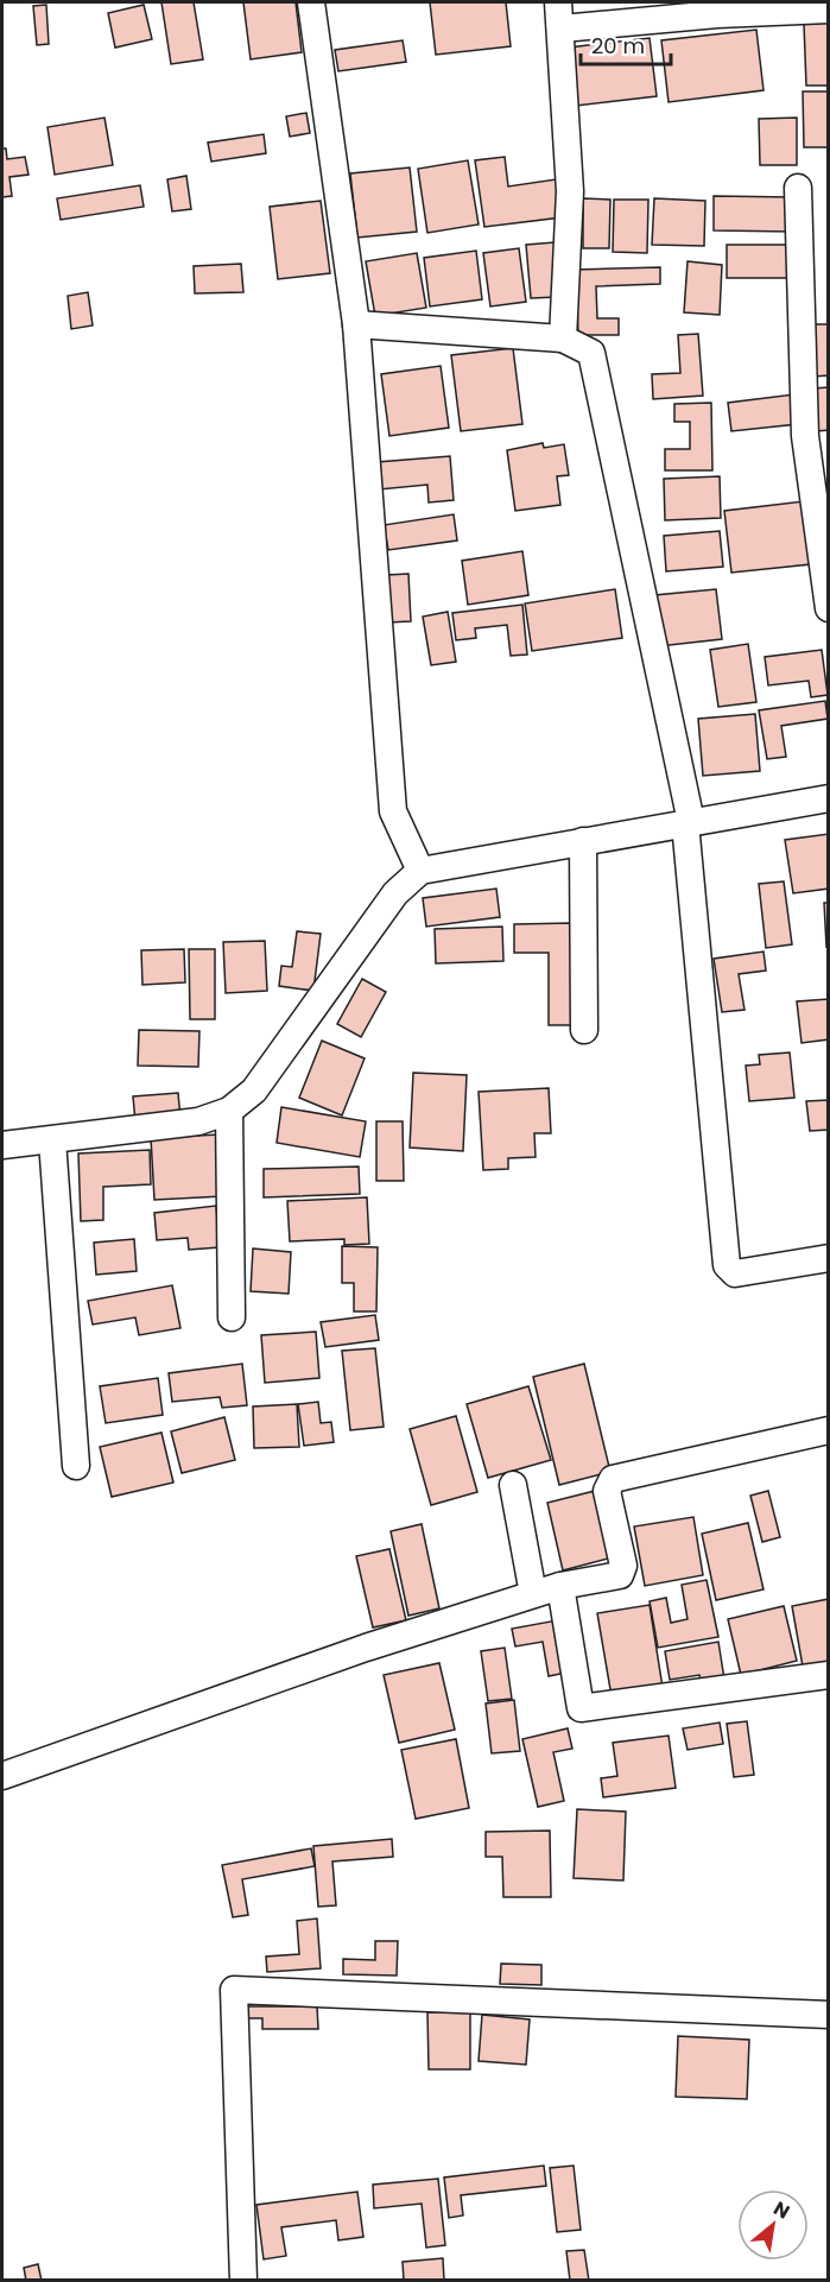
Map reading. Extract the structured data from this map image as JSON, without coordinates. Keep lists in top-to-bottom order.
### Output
{
  "scale_bar": "20 m",
  "north": "top right"
}
